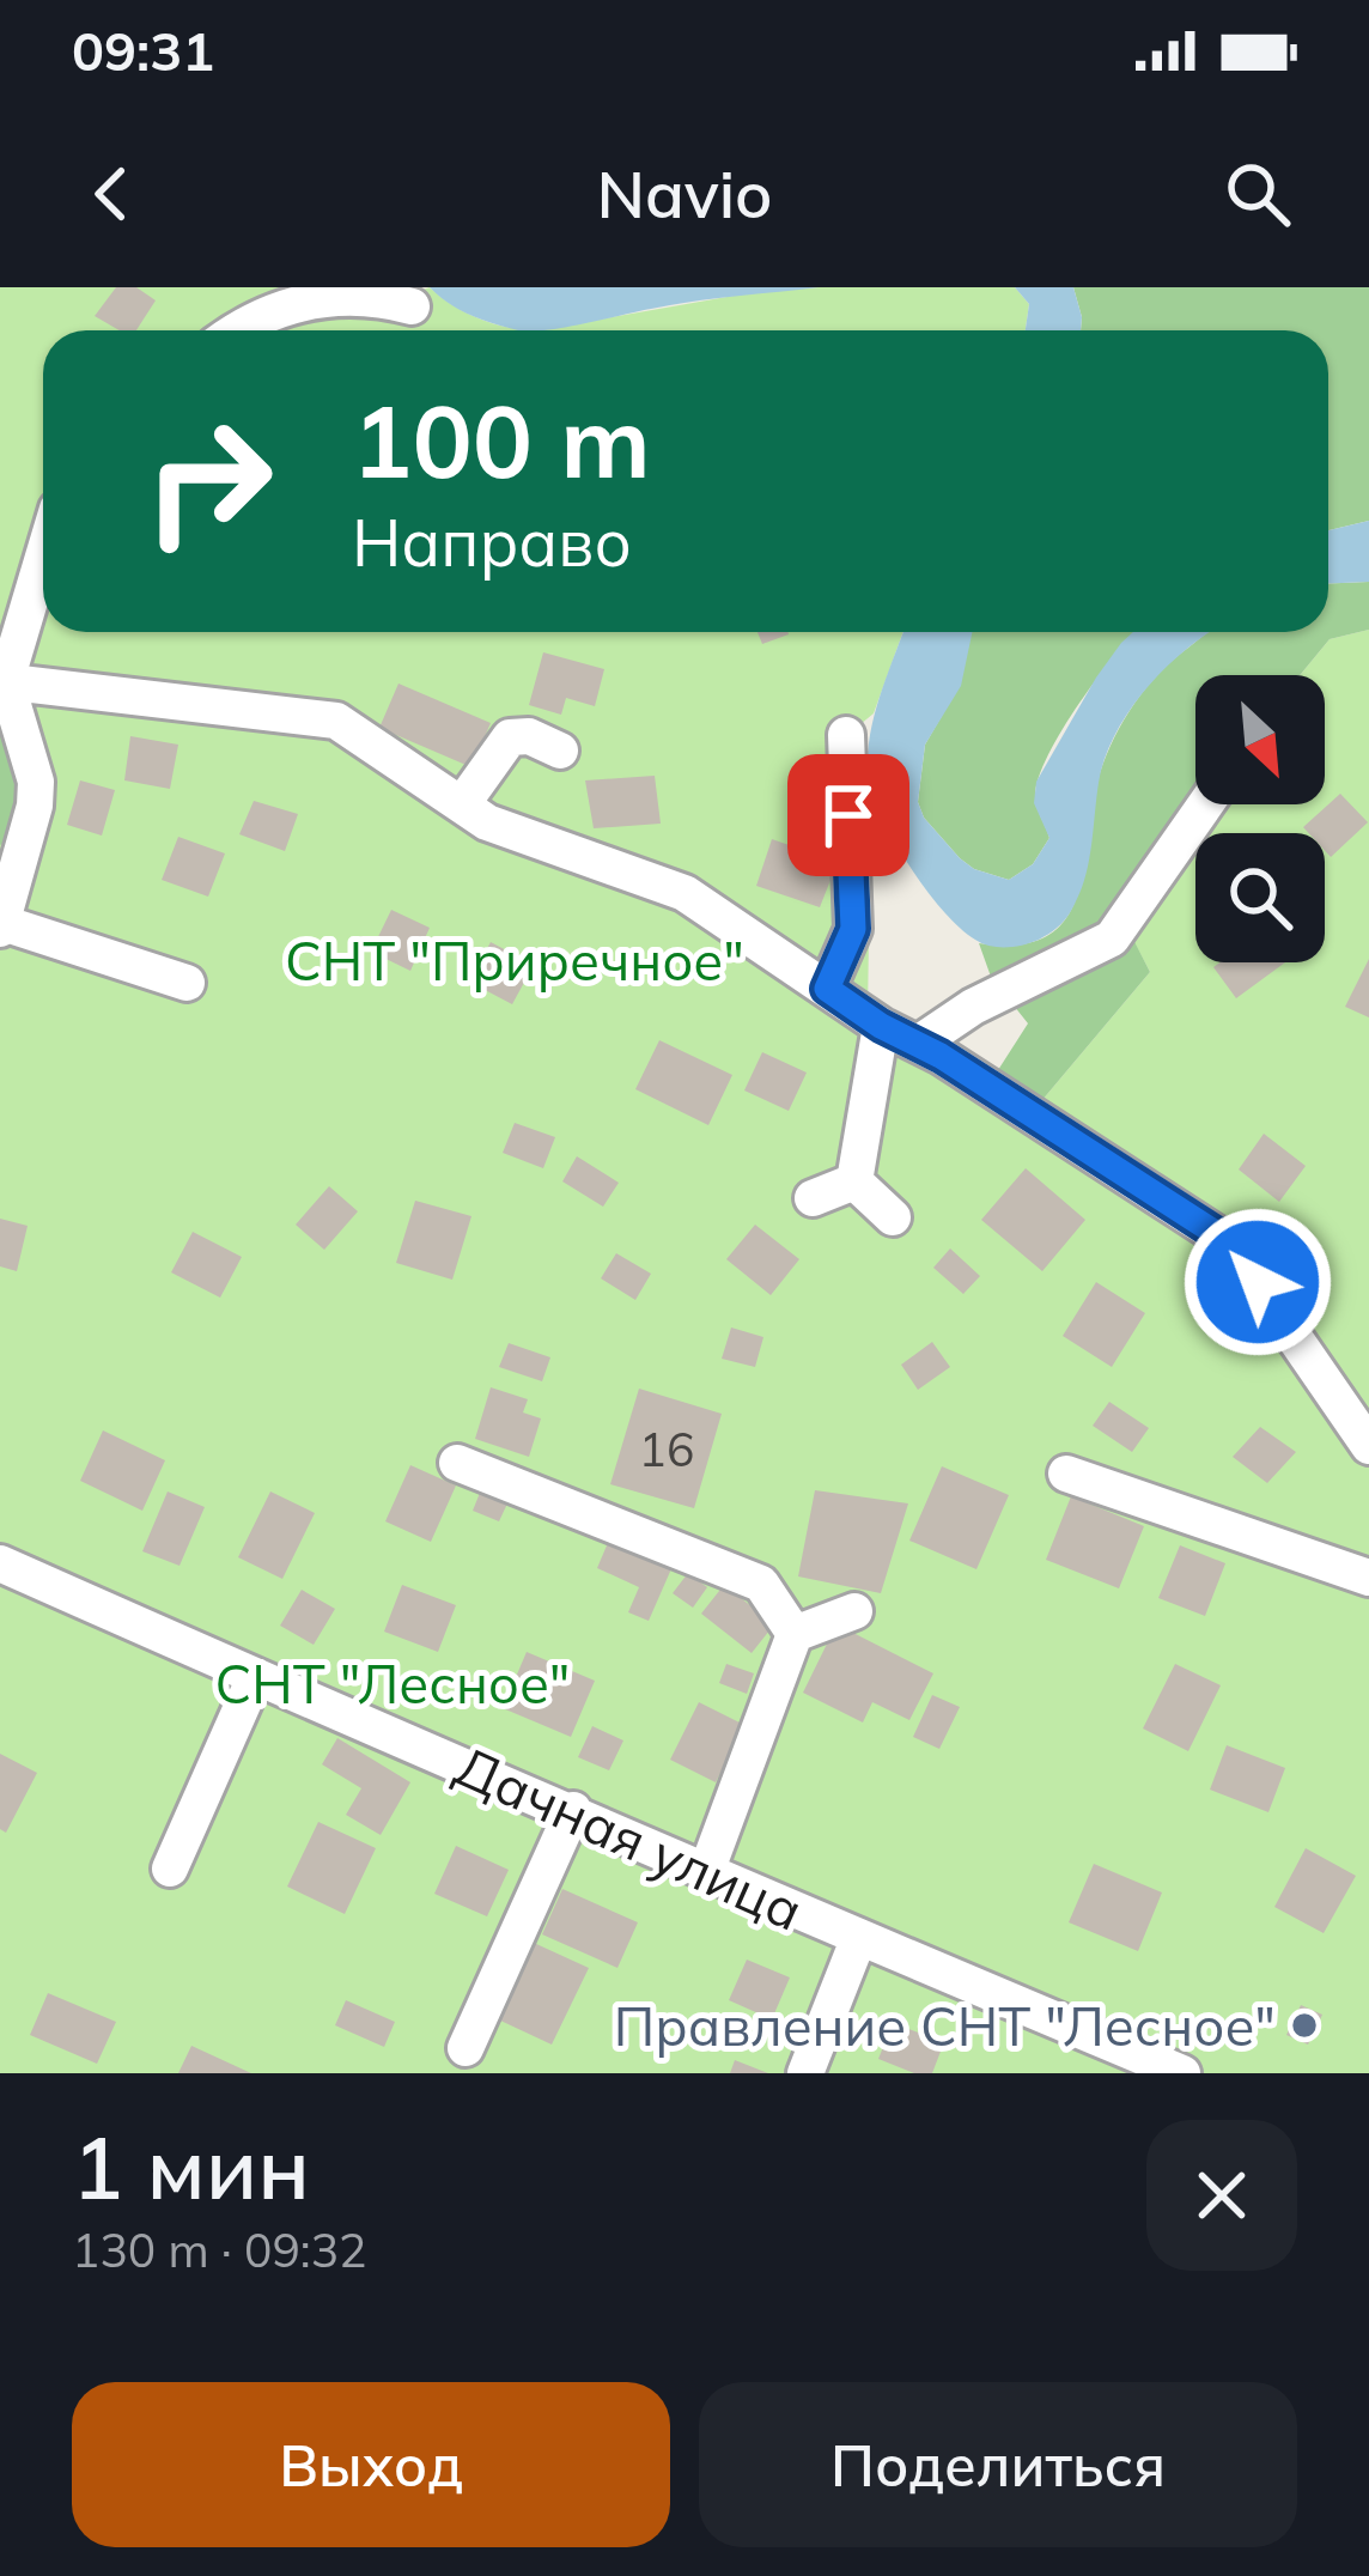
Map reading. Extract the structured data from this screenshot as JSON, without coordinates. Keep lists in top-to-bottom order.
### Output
{
  "streets": {
    "street": ["Дачная улица"]
  },
  "parks": ["СНТ \"Приречное\"", "СНТ \"Лесное\""],
  "places": ["Правление СНТ \"Лесное\""],
  "house_numbers": ["16"],
  "north": "bottom right",
  "page": {
    "status": "09:31",
    "header": "Navio",
    "turn": ["100 m", "Направо"],
    "heading": ["1 мин", "130 m · 09:32"],
    "buttons": ["Выход", "Поделиться"]
  }
}
